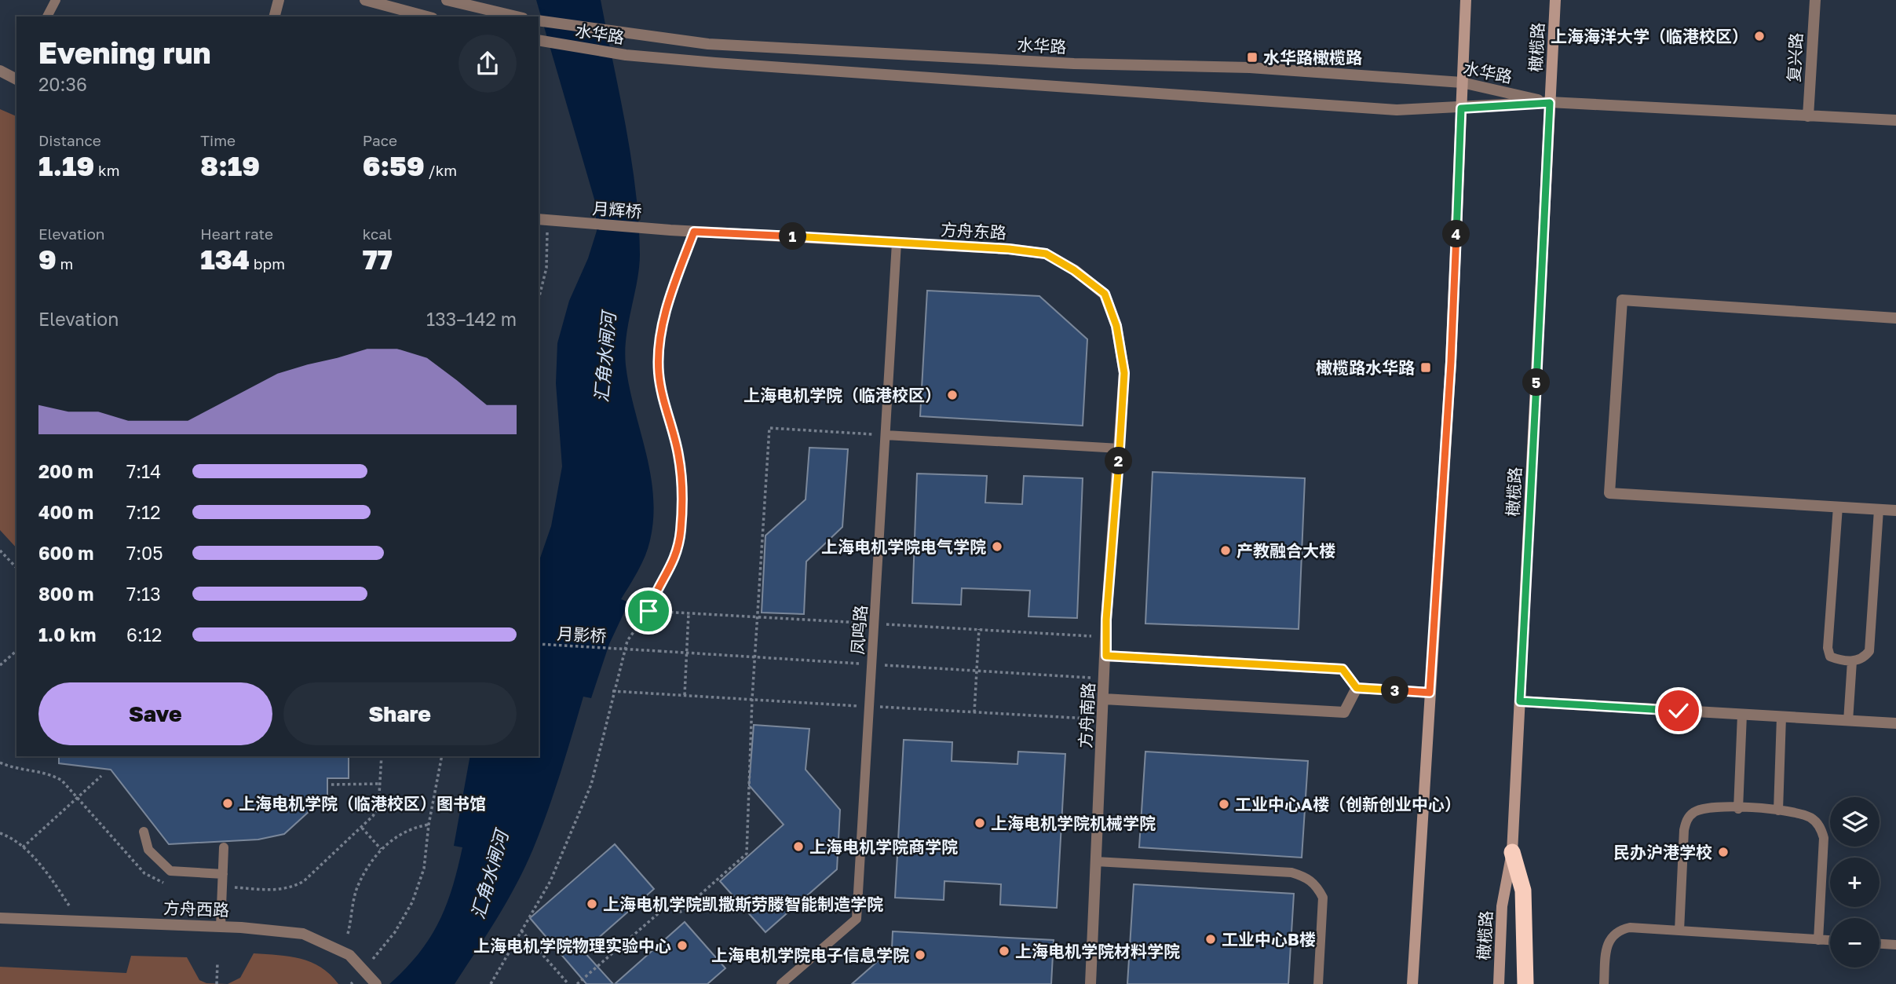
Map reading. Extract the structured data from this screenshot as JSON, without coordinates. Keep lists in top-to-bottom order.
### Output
{
  "streets": {
    "main road": ["橄榄路"],
    "street": [
      "水华路",
      "复兴路",
      "月辉桥",
      "方舟东路",
      "方舟南路",
      "方舟西路"
    ],
    "lane": ["凤鸣路"],
    "path": ["月影桥"]
  },
  "crossings": [
    ["水华路", "橄榄路"],
    ["月辉桥", "方舟东路"],
    ["方舟东路", "凤鸣路"],
    ["方舟东路", "方舟南路"]
  ],
  "water": ["汇角水闸河"],
  "places": {
    "other": [
      "上海海洋大学（临港校区）",
      "上海电机学院（临港校区）",
      "上海电机学院电气学院",
      "产教融合大楼",
      "上海电机学院（临港校区）图书馆",
      "工业中心A楼（创新创业中心）",
      "上海电机学院机械学院",
      "上海电机学院商学院",
      "民办沪港学校",
      "上海电机学院凯撒斯劳滕智能制造学院",
      "工业中心B楼",
      "上海电机学院物理实验中心",
      "上海电机学院材料学院",
      "上海电机学院电子信息学院"
    ],
    "transit": ["水华路橄榄路", "橄榄路水华路"]
  },
  "page": {
    "heading": ["Evening run", "20:36"],
    "stats": [
      ["Distance", "1.19 km"],
      ["Time", "8:19"],
      ["Pace", "6:59 /km"],
      ["Elevation", "9 m"],
      ["Heart rate", "134 bpm"],
      ["kcal", "77"]
    ],
    "pins": [
      "4",
      "1",
      "5",
      "2",
      "3"
    ],
    "chart": ["Elevation", "133–142 m"],
    "list": [
      {
        "name": "200 m",
        "note": "7:14"
      },
      {
        "name": "400 m",
        "note": "7:12"
      },
      {
        "name": "600 m",
        "note": "7:05"
      },
      {
        "name": "800 m",
        "note": "7:13"
      },
      {
        "name": "1.0 km",
        "note": "6:12"
      }
    ],
    "buttons": ["Save", "Share"],
    "map_buttons": ["+", "−"]
  }
}
